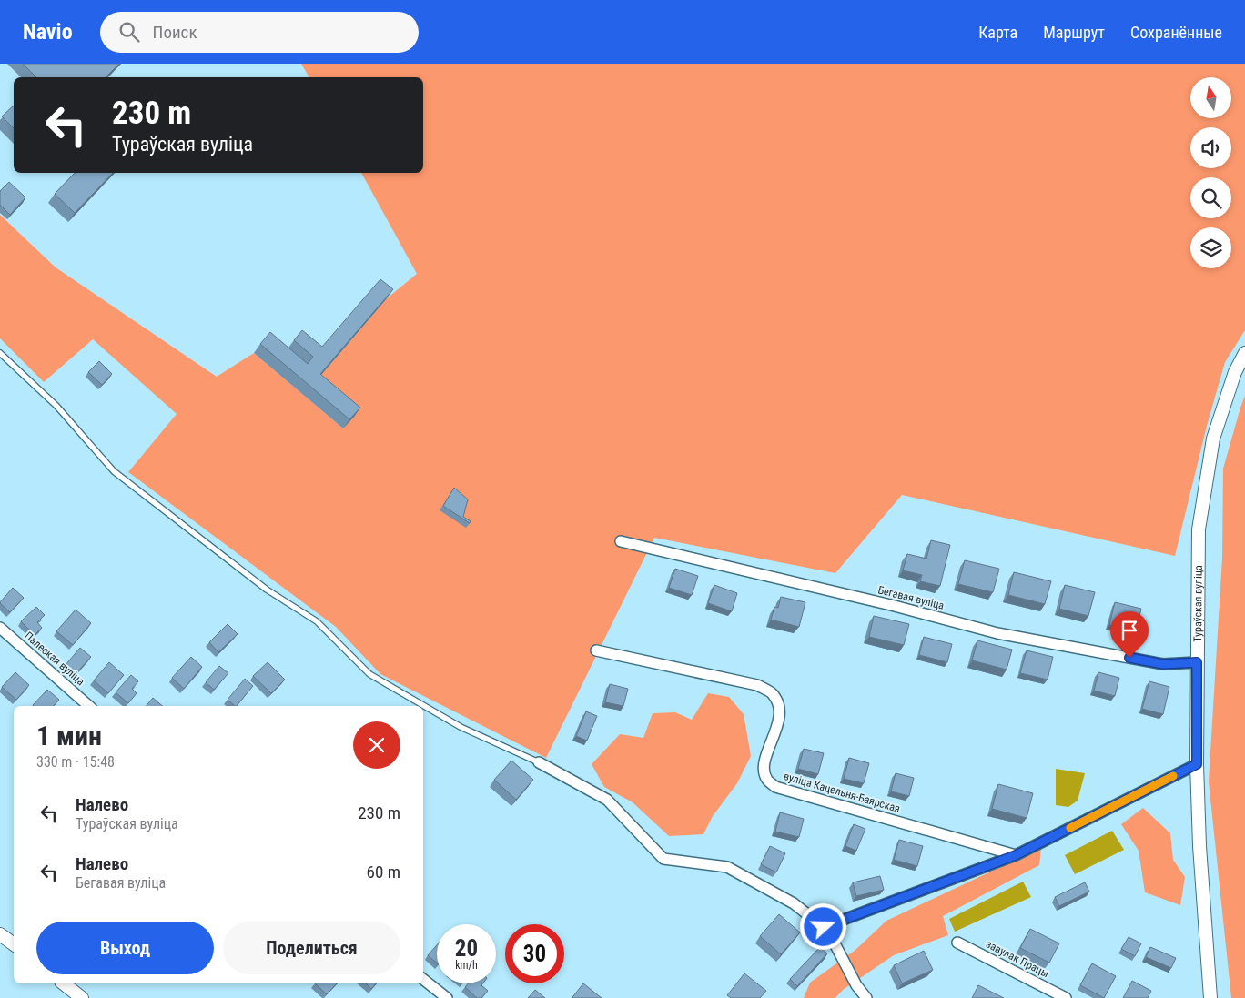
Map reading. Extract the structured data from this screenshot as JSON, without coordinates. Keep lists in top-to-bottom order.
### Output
{
  "streets": {
    "street": [
      "Бегавая вуліца",
      "Тураўская вуліца",
      "Палеская вуліца",
      "вуліца Кацельня-Баярская",
      "завулак Працы"
    ]
  },
  "crossings": [
    ["Бегавая вуліца", "Тураўская вуліца"]
  ],
  "north": "top",
  "page": {
    "header": "Navio",
    "search": "Поиск",
    "nav": ["Карта", "Маршрут", "Сохранённые"],
    "turn": ["230 m", "Тураўская вуліца"],
    "heading": ["1 мин", "330 m · 15:48"],
    "list": [
      {
        "name": "Налево",
        "note": "Тураўская вуліца",
        "value": "230 m"
      },
      {
        "name": "Налево",
        "note": "Бегавая вуліца",
        "value": "60 m"
      }
    ],
    "buttons": ["Выход", "Поделиться"],
    "speed": "20 km/h",
    "limit": "30"
  }
}
